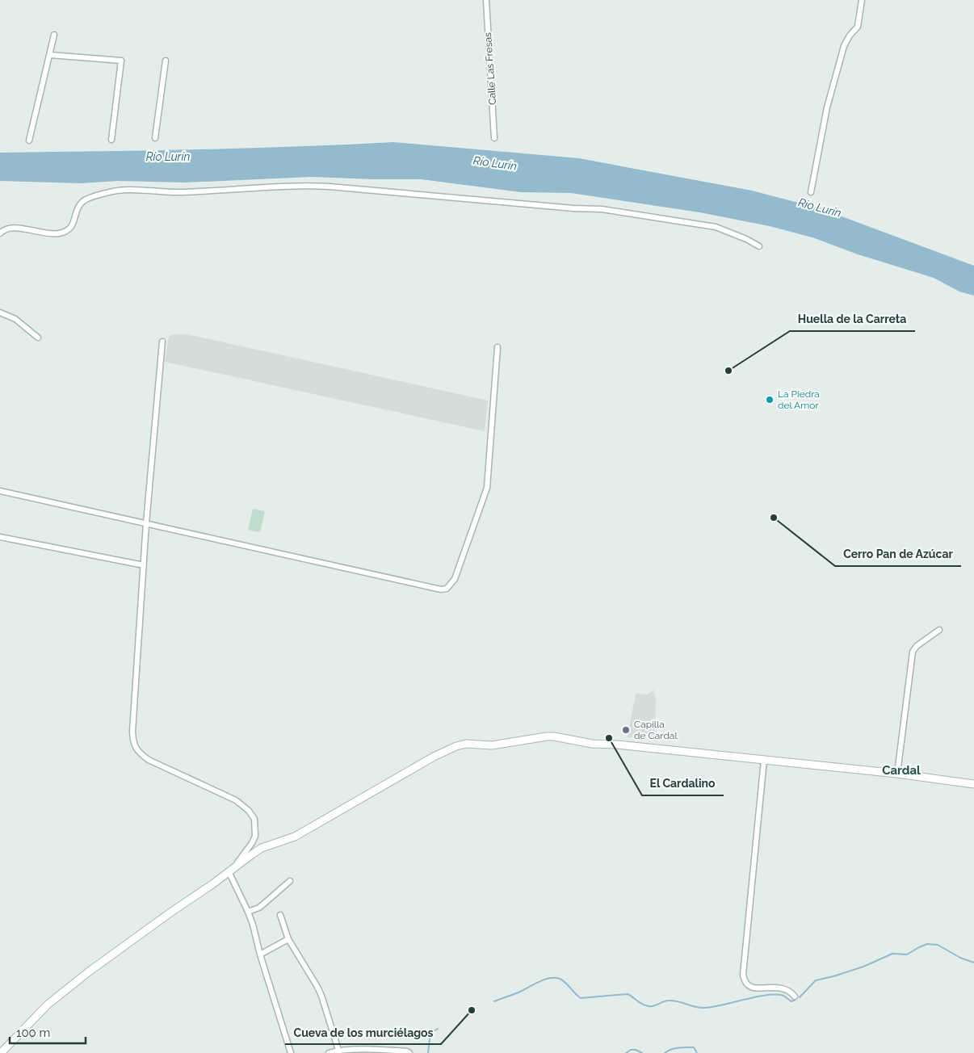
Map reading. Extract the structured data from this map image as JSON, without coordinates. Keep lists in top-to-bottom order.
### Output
{
  "streets": {
    "street": ["Calle Las Fresas"]
  },
  "districts": ["Cardal"],
  "water": ["Río Lurín"],
  "places": [
    "Huella de la Carreta",
    "La Piedra del Amor",
    "Cerro Pan de Azúcar",
    "Capilla de Cardal",
    "El Cardalino",
    "Cueva de los murciélagos"
  ],
  "scale_bar": "100 m"
}
